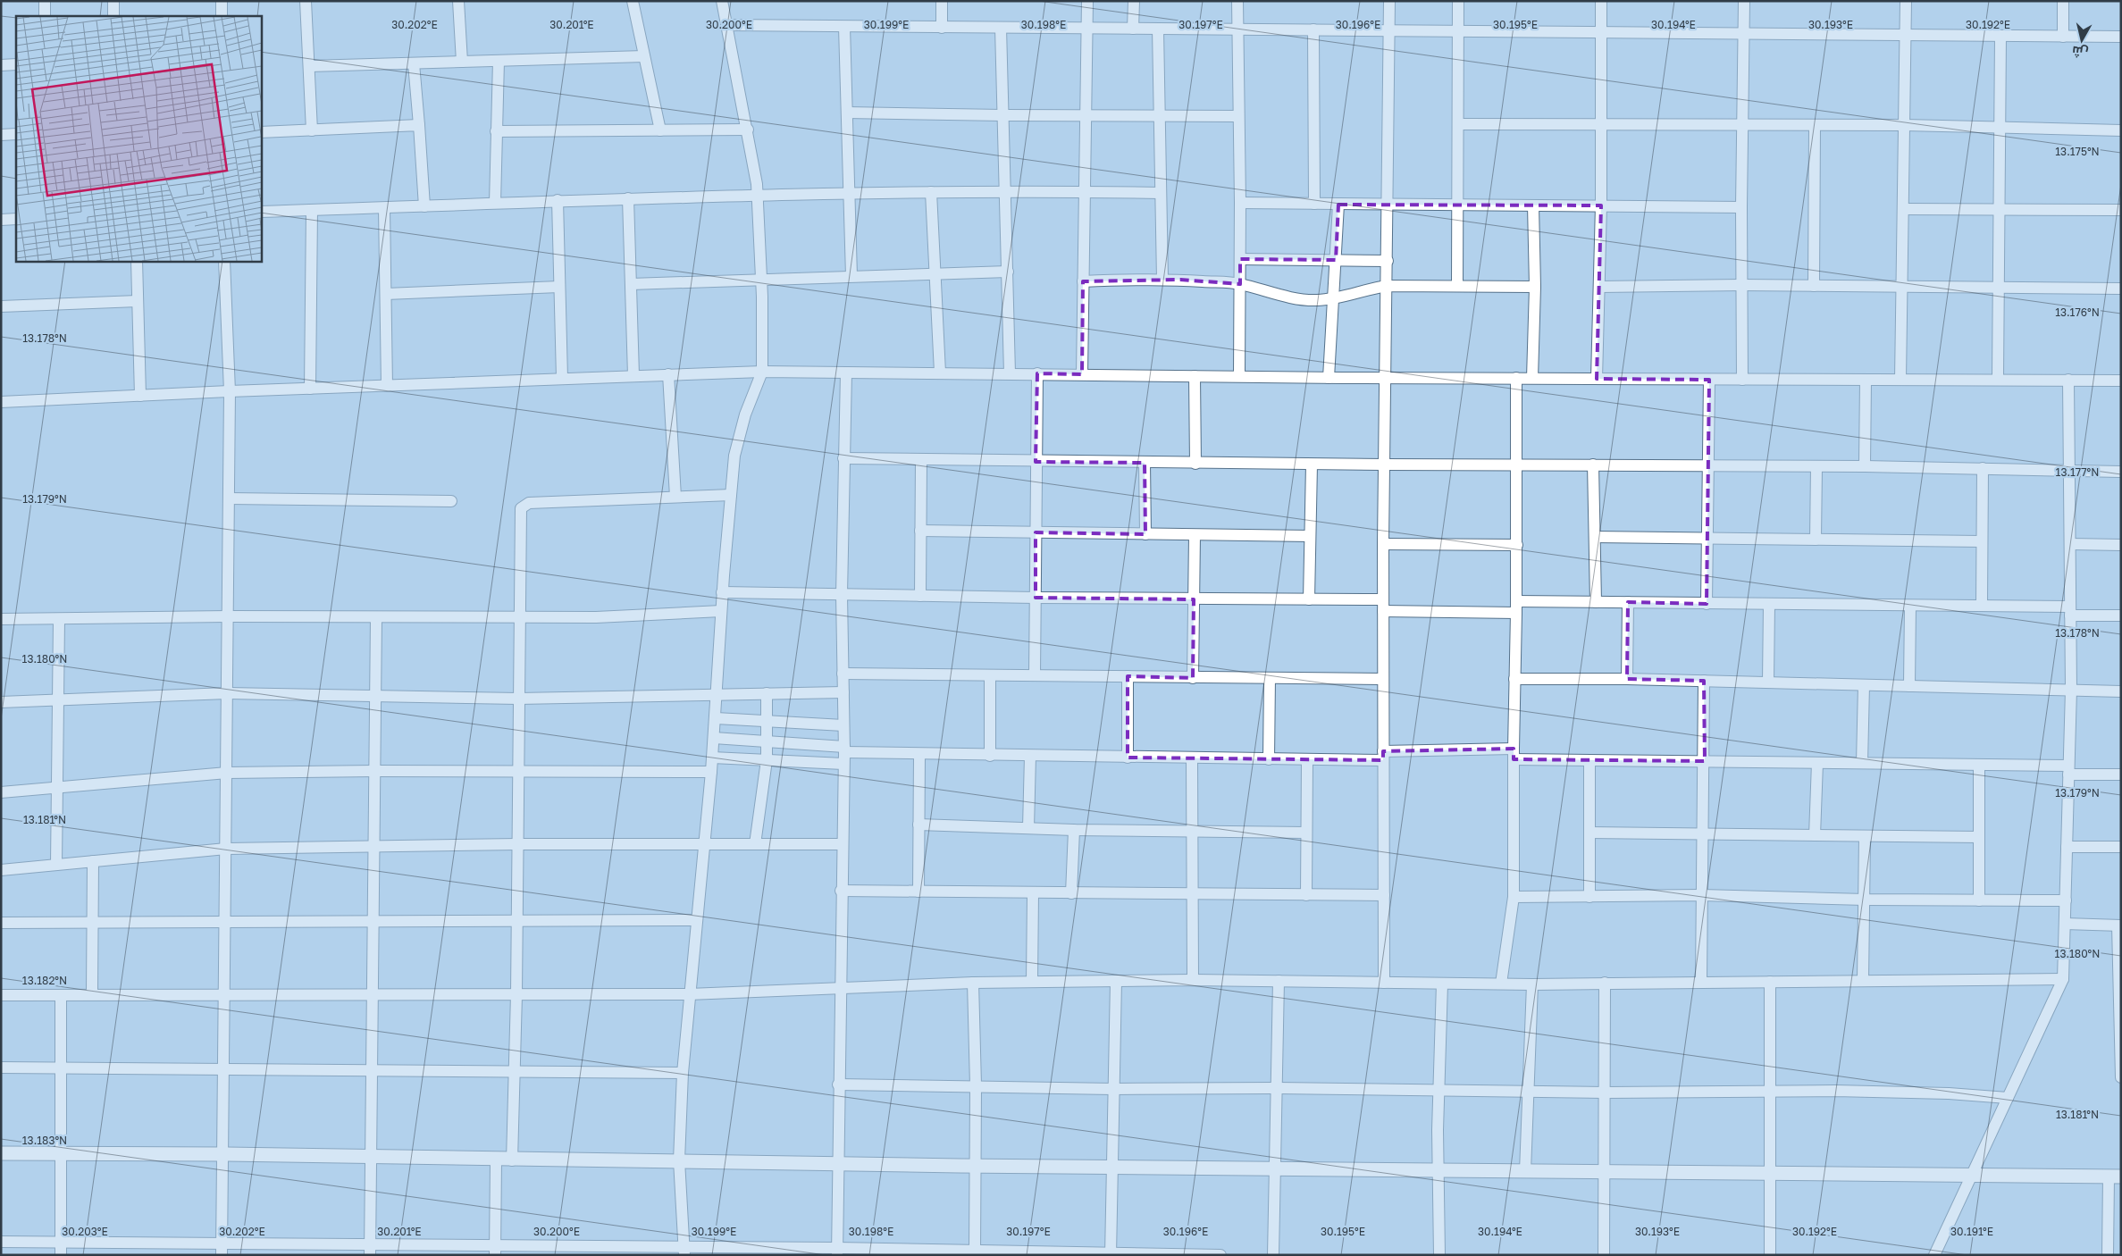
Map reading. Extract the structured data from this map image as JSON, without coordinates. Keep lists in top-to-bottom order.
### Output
{
  "north": "bottom",
  "coordinates": [
    "30.202°E",
    "30.201°E",
    "30.200°E",
    "30.199°E",
    "30.198°E",
    "30.197°E",
    "30.196°E",
    "30.195°E",
    "30.194°E",
    "30.193°E",
    "30.192°E",
    "13.175°N",
    "13.176°N",
    "13.178°N",
    "13.177°N",
    "13.179°N",
    "13.180°N",
    "13.181°N",
    "13.182°N",
    "13.183°N",
    "30.203°E",
    "30.191°E"
  ]
}
